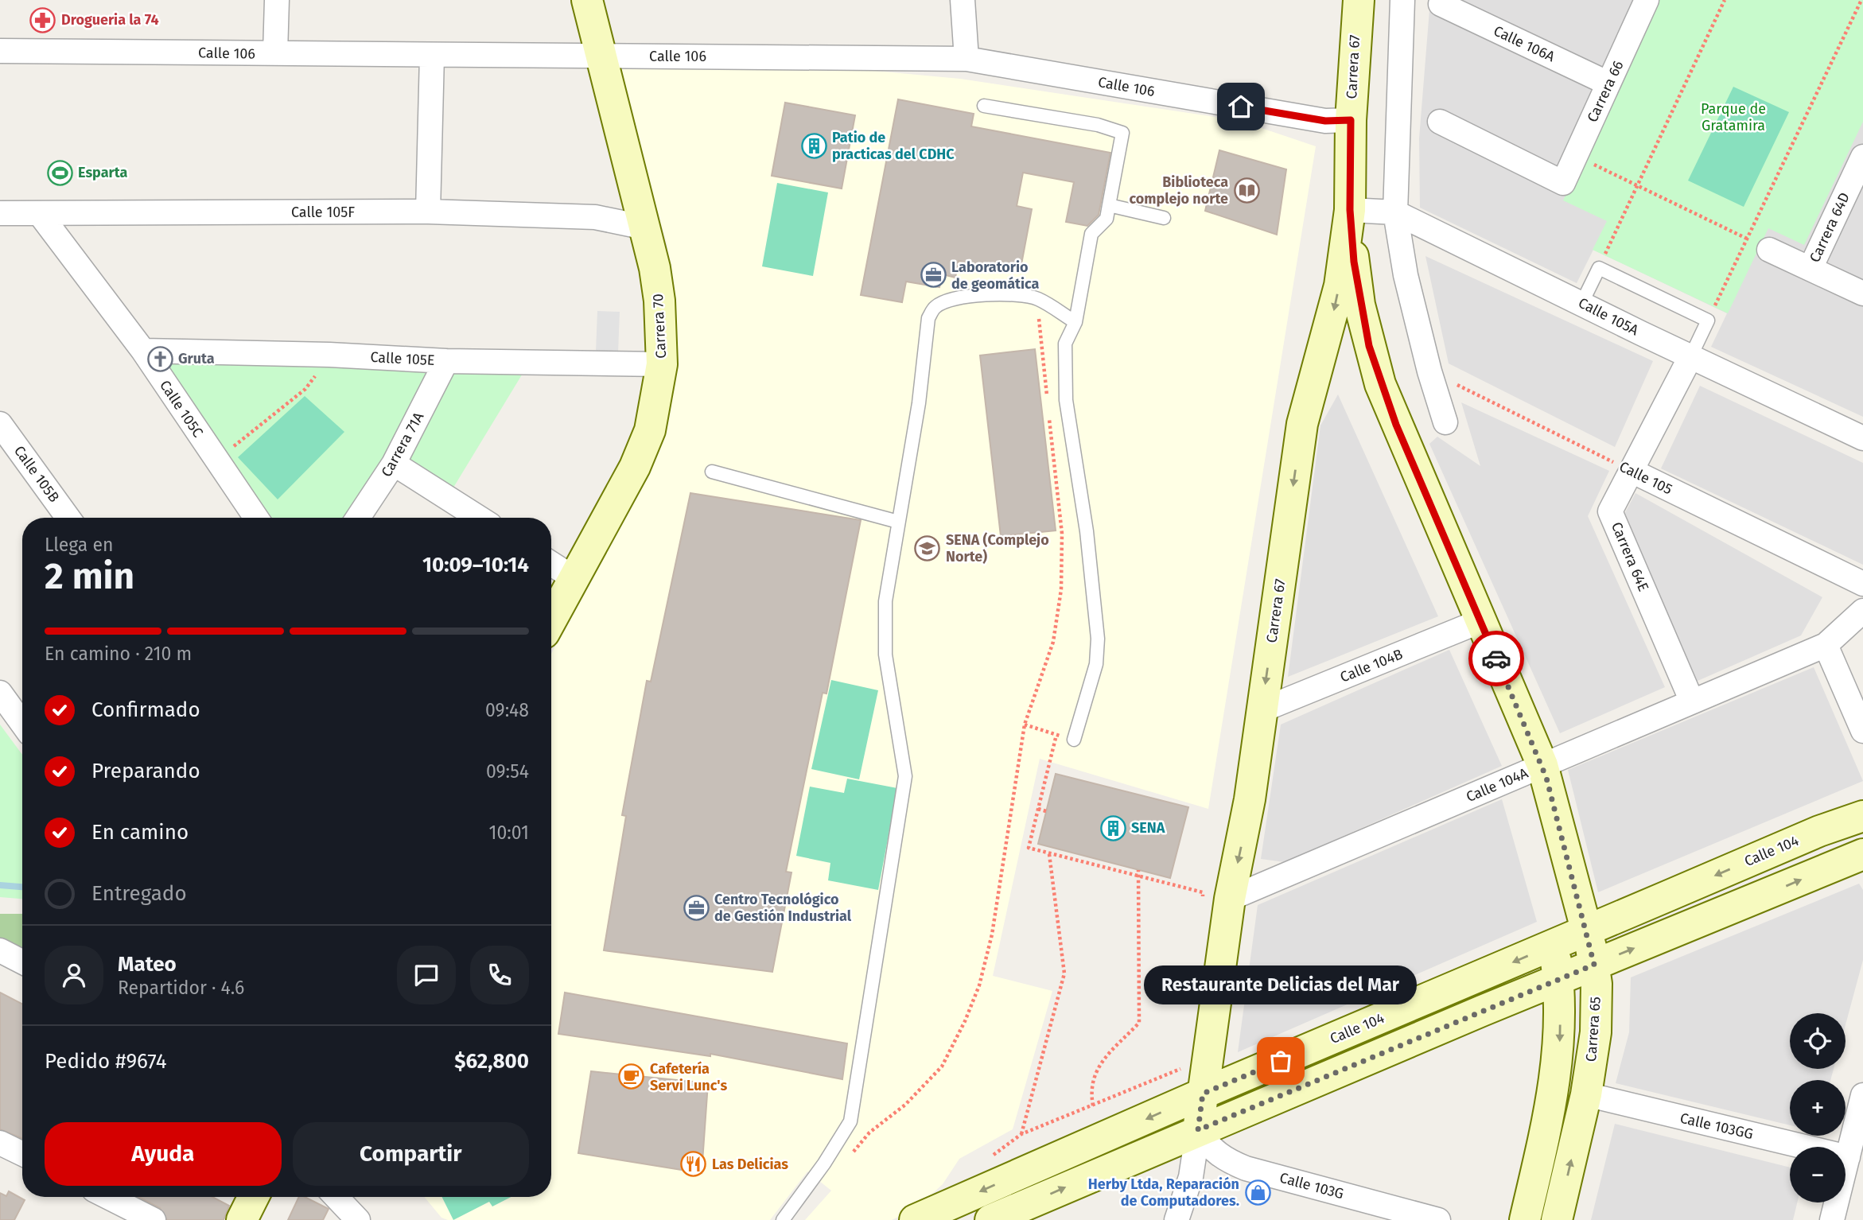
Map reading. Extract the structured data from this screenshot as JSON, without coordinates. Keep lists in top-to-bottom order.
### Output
{
  "streets": {
    "main road": [
      "Carrera 67",
      "Carrera 70",
      "Calle 104",
      "Carrera 65"
    ],
    "street": [
      "Calle 106A",
      "Calle 106",
      "Carrera 66",
      "Calle 105F",
      "Carrera 64D",
      "Calle 105A",
      "Calle 105E",
      "Calle 105C",
      "Carrera 71A",
      "Calle 105B",
      "Calle 105",
      "Carrera 64E",
      "Calle 104B",
      "Calle 104A",
      "Calle 103GG",
      "Calle 103G"
    ]
  },
  "crossings": [
    ["Calle 106A", "Carrera 66"],
    ["Calle 106", "Carrera 67"],
    ["Calle 106", "Carrera 70"],
    ["Carrera 67", "Calle 105A"],
    ["Carrera 67", "Calle 104B"],
    ["Carrera 67", "Calle 104A"],
    ["Carrera 67", "Calle 104"],
    ["Carrera 67", "Carrera 65"],
    ["Carrera 67", "Calle 103G"],
    ["Calle 105F", "Carrera 70"],
    ["Calle 105F", "Calle 105C"],
    ["Calle 105A", "Carrera 64E"],
    ["Calle 105A", "Carrera 65"],
    ["Carrera 70", "Calle 105E"],
    ["Calle 105E", "Calle 105C"],
    ["Calle 105E", "Carrera 71A"],
    ["Calle 105", "Carrera 64E"],
    ["Carrera 64E", "Calle 104A"],
    ["Calle 104B", "Carrera 65"],
    ["Calle 104A", "Carrera 65"],
    ["Calle 104", "Carrera 65"],
    ["Carrera 65", "Calle 103GG"]
  ],
  "one_way": ["Carrera 67"],
  "parks": ["Parque de Gratamira"],
  "places": {
    "pharmacy": ["Drogueria la 74"],
    "building": ["Patio de practicas del CDHC", "SENA"],
    "sports": ["Esparta"],
    "library": ["Biblioteca complejo norte"],
    "office": ["Laboratorio de geomática", "Centro Tecnológico de Gestión Industrial"],
    "church": ["Gruta"],
    "school or university": ["SENA (Complejo Norte)"],
    "other": ["Restaurante Delicias del Mar"],
    "cafe": ["Cafetería Servi Lunc's"],
    "restaurant": ["Las Delicias"],
    "shop": ["Herby Ltda, Reparación de Computadores."]
  },
  "page": {
    "heading": ["2 min", "Llega en", "10:09–10:14"],
    "panel": [
      "Mateo",
      "Repartidor · 4.6",
      "Pedido #9674",
      "$62,800"
    ],
    "bar": "En camino · 210 m",
    "list": [
      ["Confirmado", "09:48"],
      ["Preparando", "09:54"],
      ["En camino", "10:01"],
      "Entregado"
    ],
    "bubble": "Restaurante Delicias del Mar",
    "map_buttons": ["+", "−"],
    "buttons": ["Ayuda", "Compartir"]
  }
}
